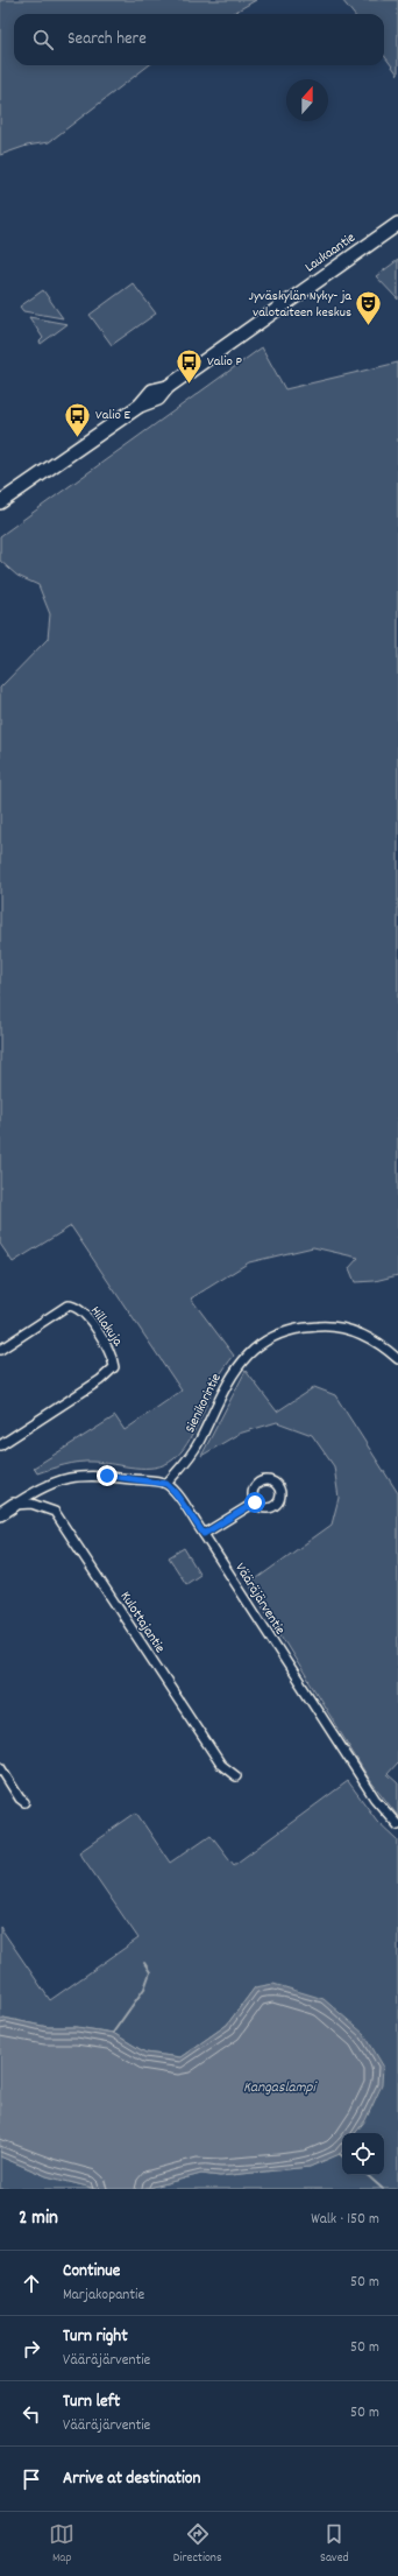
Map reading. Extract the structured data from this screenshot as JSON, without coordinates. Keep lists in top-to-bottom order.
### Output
{
  "streets": {
    "main road": ["Laukaantie"],
    "street": [
      "Hillakuja",
      "Sienikorintie",
      "Vääräjärventie",
      "Kulottajantie"
    ]
  },
  "crossings": [
    ["Sienikorintie", "Vääräjärventie"]
  ],
  "water": ["Kangaslampi"],
  "places": {
    "theatre": ["Jyväskylän Nyky- ja valotaiteen keskus"],
    "bus stop": ["Valio P", "Valio E"]
  },
  "north": "top",
  "page": {
    "search": "Search here",
    "heading": ["2 min", "Walk · 150 m"],
    "list": [
      ["Continue", "Marjakopantie", "50 m"],
      ["Turn right", "Vääräjärventie", "50 m"],
      ["Turn left", "Vääräjärventie", "50 m"],
      "Arrive at destination"
    ],
    "nav": ["Map", "Directions", "Saved"]
  }
}
